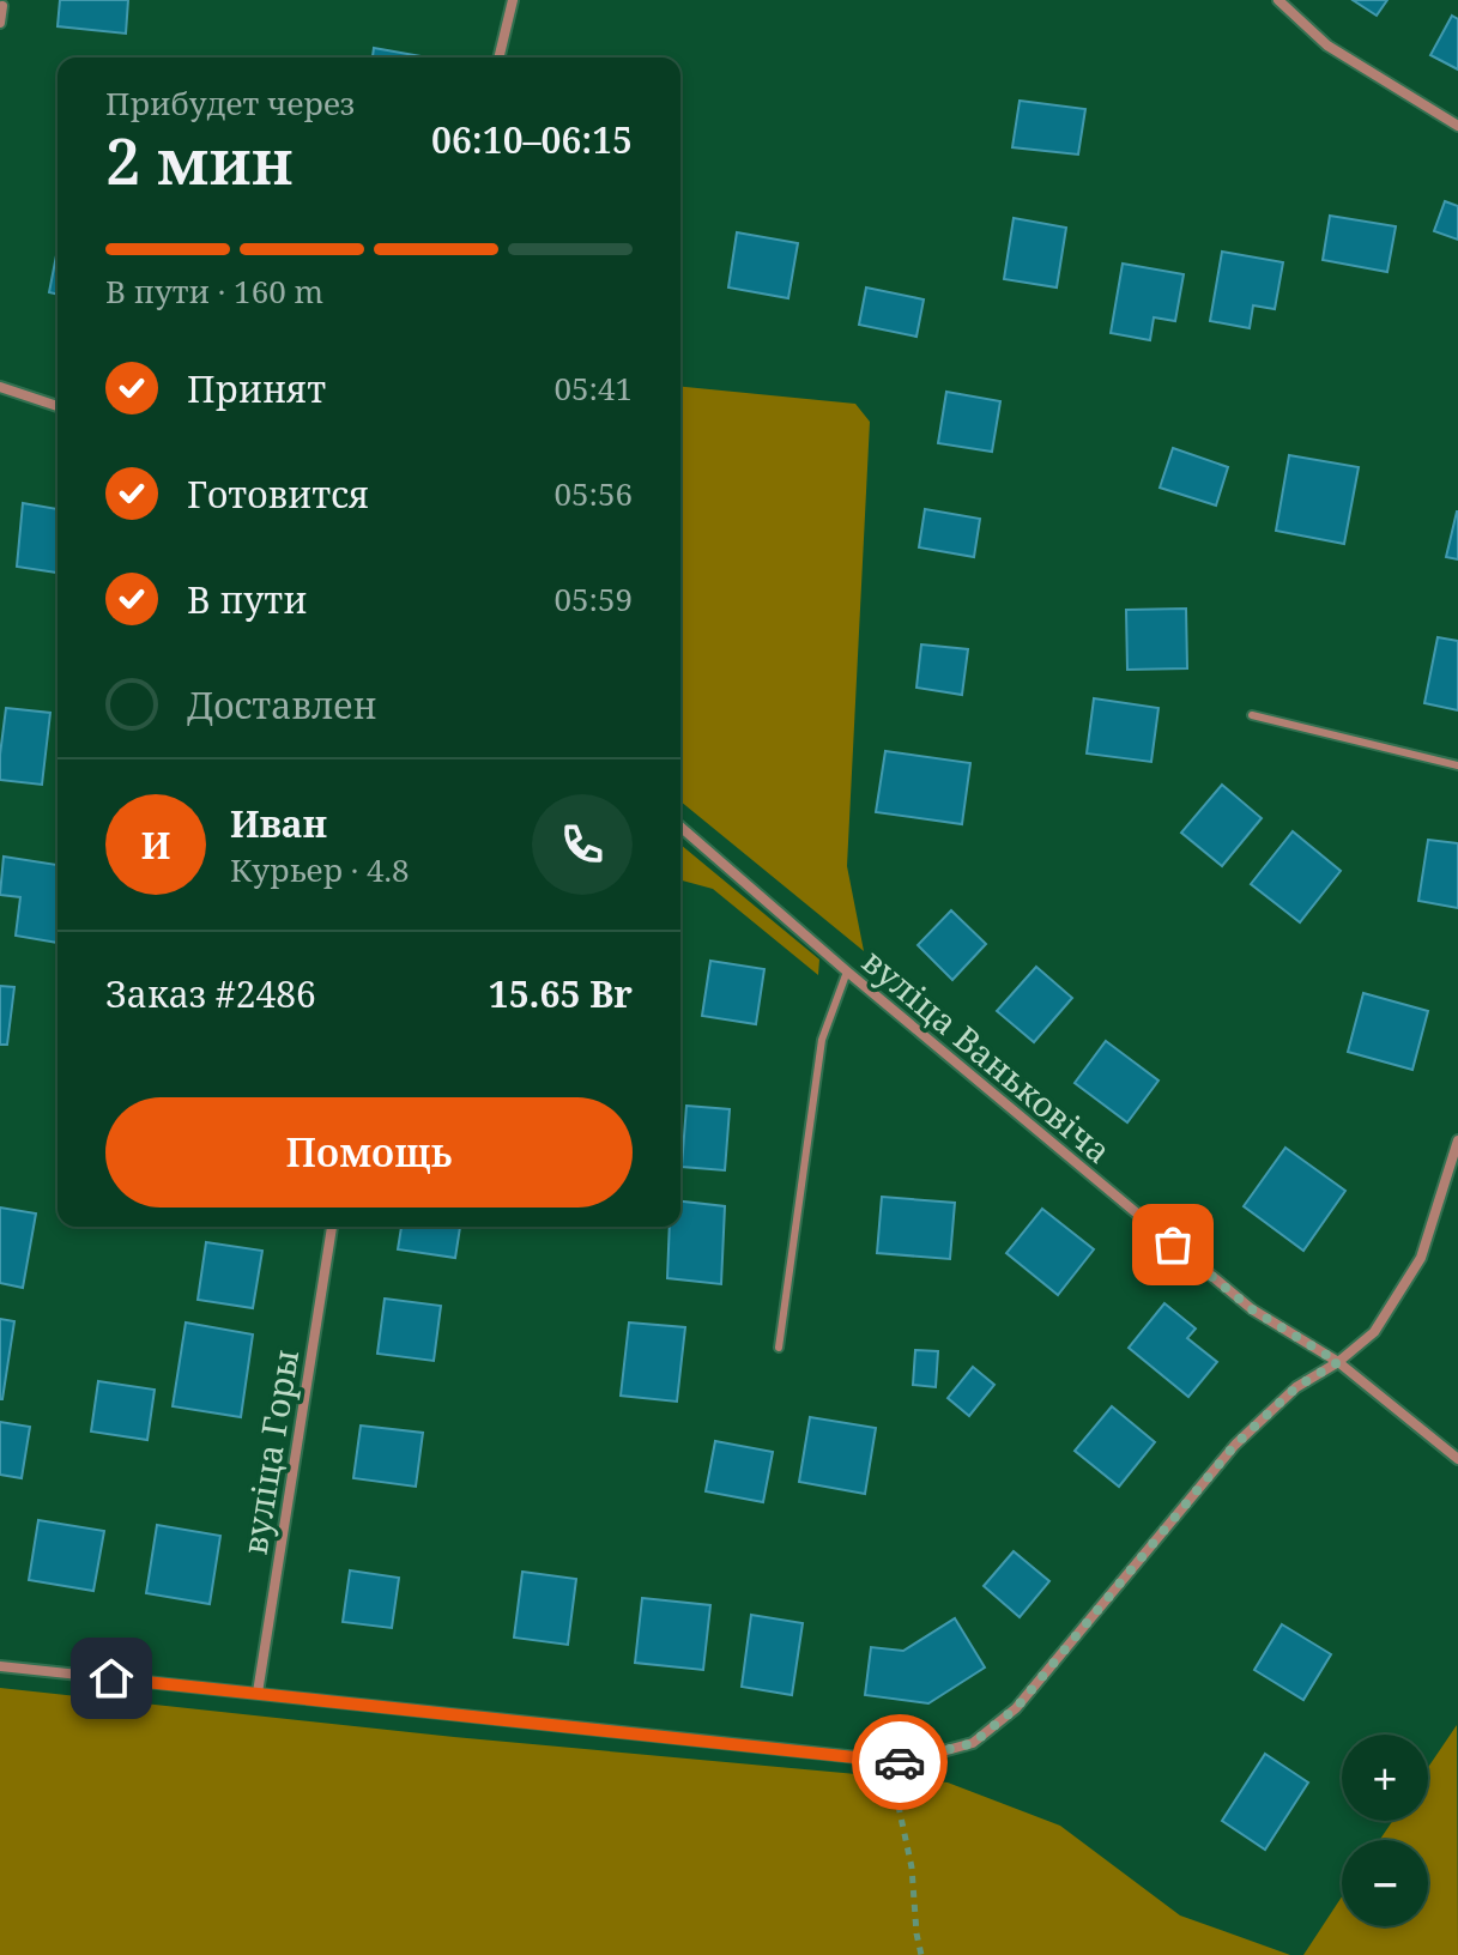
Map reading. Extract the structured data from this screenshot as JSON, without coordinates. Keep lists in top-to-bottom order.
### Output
{
  "streets": {
    "street": ["вуліца Ваньковіча", "вуліца Горы"]
  },
  "page": {
    "heading": ["2 мин", "Прибудет через", "06:10–06:15"],
    "panel": [
      "Иван",
      "Курьер · 4.8",
      "Заказ #2486",
      "15.65 Br"
    ],
    "bar": "В пути · 160 m",
    "list": [
      ["Принят", "05:41"],
      ["Готовится", "05:56"],
      ["В пути", "05:59"],
      "Доставлен"
    ],
    "round": "И",
    "buttons": "Помощь",
    "map_buttons": ["+", "−"]
  }
}
